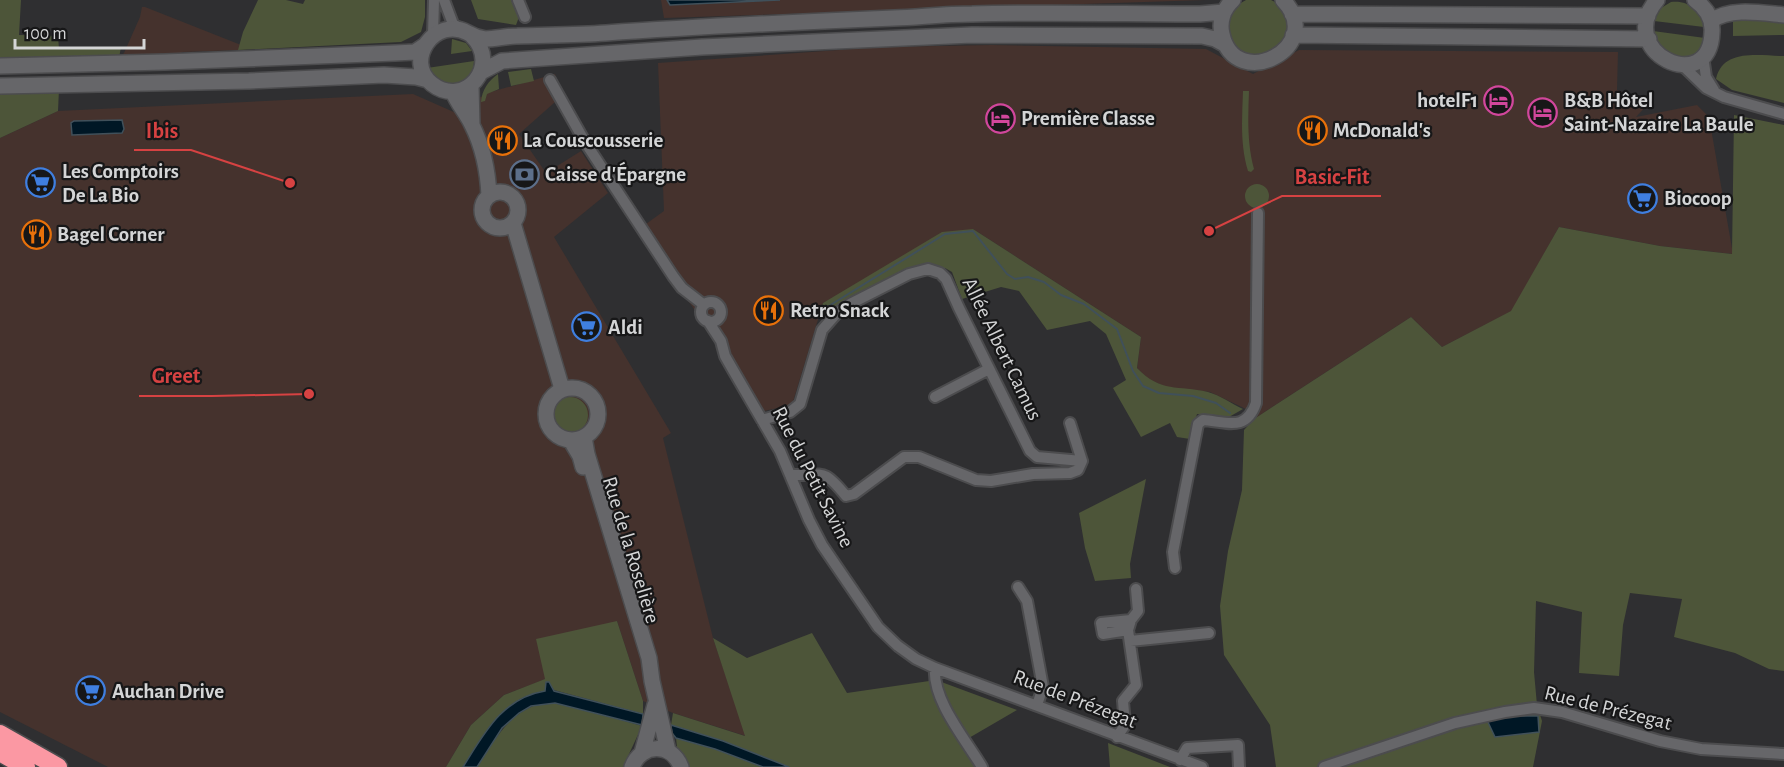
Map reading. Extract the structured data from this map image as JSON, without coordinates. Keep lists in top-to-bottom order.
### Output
{
  "streets": {
    "main road": ["Rue de la Roselière"],
    "street": ["Allée Albert Camus", "Rue du Petit Savine", "Rue de Prézegat"]
  },
  "crossings": [
    ["Allée Albert Camus", "Rue du Petit Savine"],
    ["Rue du Petit Savine", "Rue de Prézegat"]
  ],
  "places": {
    "hotel": ["hotelF1", "B&B Hôtel Saint-Nazaire La Baule", "Première Classe"],
    "restaurant": [
      "McDonald's",
      "La Couscousserie",
      "Bagel Corner",
      "Retro Snack"
    ],
    "bank": ["Caisse d'Épargne"],
    "supermarket": [
      "Les Comptoirs De La Bio",
      "Biocoop",
      "Aldi",
      "Auchan Drive"
    ],
    "other": ["Ibis", "Basic-Fit", "Greet"]
  },
  "scale_bar": "100 m"
}
